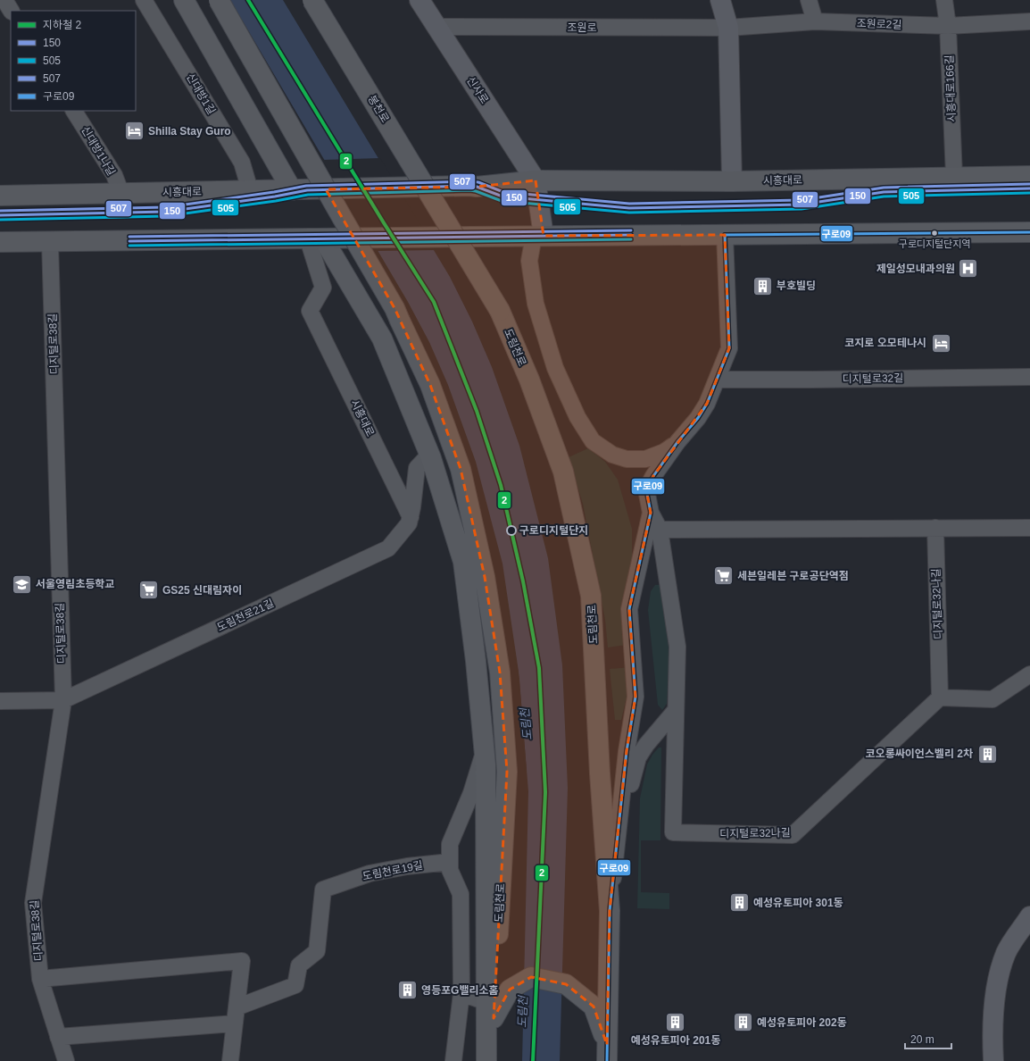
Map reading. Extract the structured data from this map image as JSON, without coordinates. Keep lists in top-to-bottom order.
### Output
{
  "streets": {
    "main road": ["봉천로", "시흥대로", "도림천로"],
    "street": [
      "조원로2길",
      "조원로",
      "시흥대로166길",
      "신사로",
      "신대방1길",
      "신대방1나길",
      "디지털로38길",
      "디지털로32길",
      "디지털로32나길",
      "도림천로21길",
      "도림천로19길"
    ]
  },
  "crossings": [
    ["조원로2길", "조원로"],
    ["조원로2길", "시흥대로166길"],
    ["조원로", "신사로"],
    ["시흥대로166길", "시흥대로"],
    ["신사로", "시흥대로"],
    ["신대방1길", "시흥대로"],
    ["봉천로", "도림천로"],
    ["신대방1나길", "시흥대로"],
    ["시흥대로", "도림천로21길"],
    ["디지털로38길", "도림천로21길"]
  ],
  "water": ["도림천"],
  "places": {
    "hotel": ["Shilla Stay Guro", "코지로 오모테나시"],
    "other": ["구로디지털단지역", "구로디지털단지"],
    "hospital": ["제일성모내과의원"],
    "building": [
      "부호빌딩",
      "코오롱싸이언스벨리 2차",
      "예성유토피아 301동",
      "영등포G밸리소홈",
      "예성유토피아 201동",
      "예성유토피아 202동"
    ],
    "supermarket": ["세븐일레븐 구로공단역점", "GS25 신대림자이"],
    "school or university": ["서울영림초등학교"]
  },
  "lines": [
    "metro line 2",
    "transit line 507",
    "transit line 150",
    "transit line 505",
    "transit line 구로09"
  ],
  "legend": [
    "지하철 2",
    "150",
    "505",
    "507",
    "구로09"
  ],
  "scale_bar": "20 m"
}
